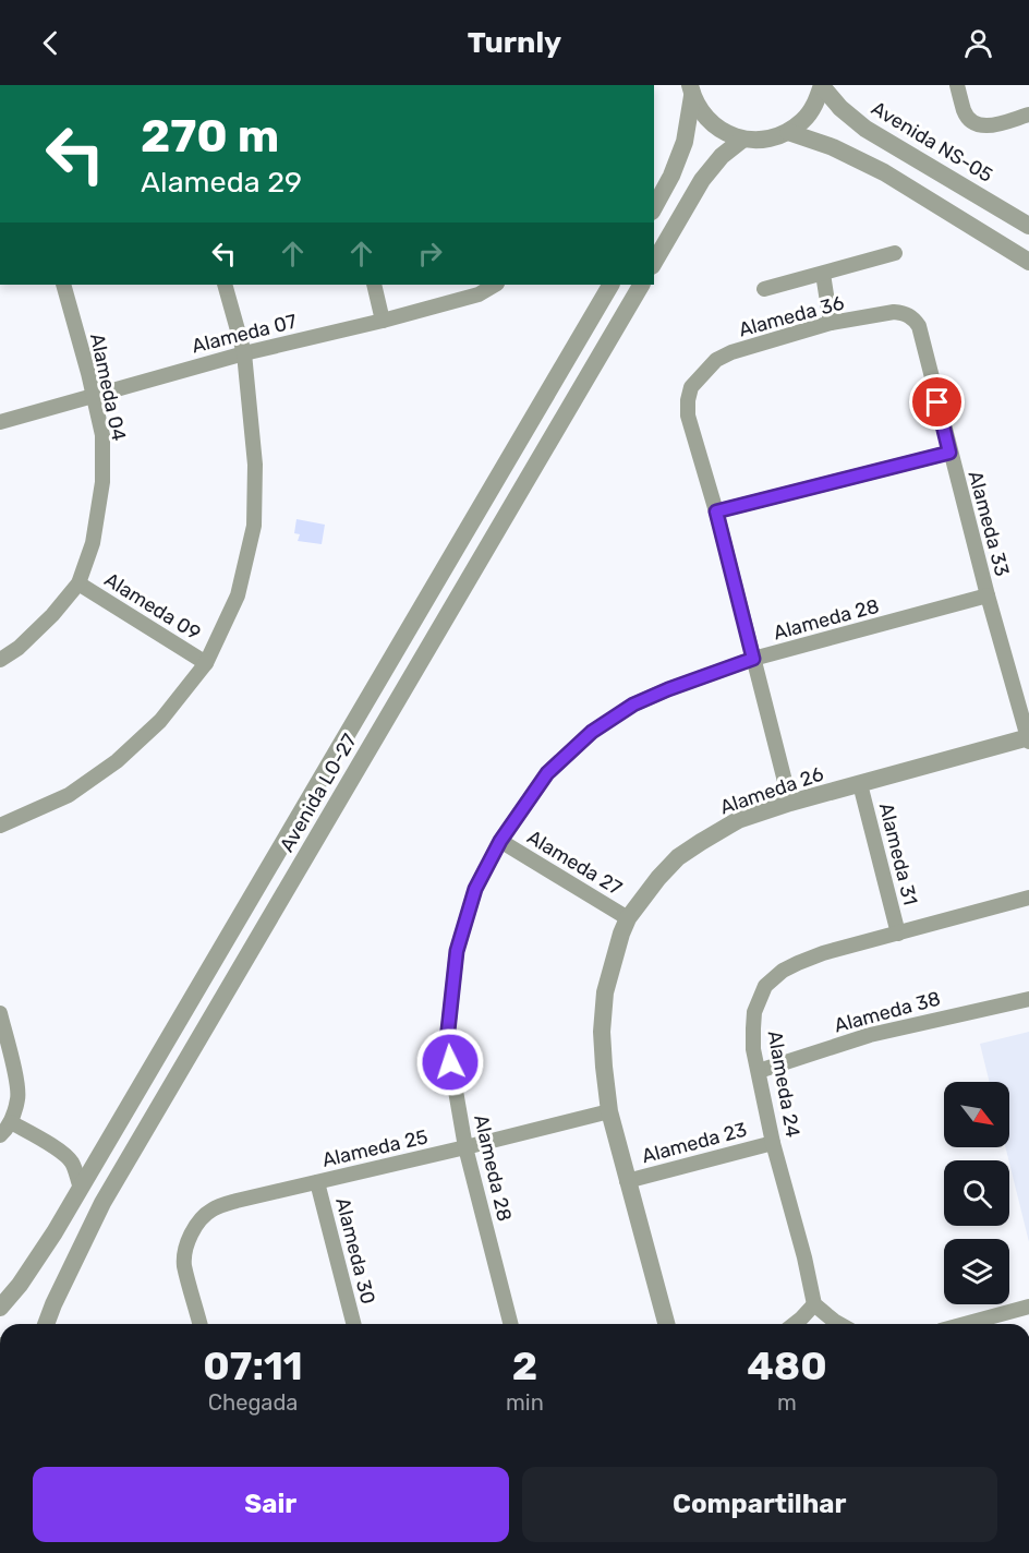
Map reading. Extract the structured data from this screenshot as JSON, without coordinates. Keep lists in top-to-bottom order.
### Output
{
  "streets": {
    "street": [
      "Avenida NS-05",
      "Alameda 36",
      "Alameda 07",
      "Alameda 04",
      "Alameda 33",
      "Alameda 09",
      "Alameda 28",
      "Alameda 26",
      "Avenida LO-27",
      "Alameda 31",
      "Alameda 27",
      "Alameda 38",
      "Alameda 24",
      "Alameda 23",
      "Alameda 25",
      "Alameda 30"
    ]
  },
  "crossings": [
    ["Alameda 36", "Alameda 33"],
    ["Alameda 07", "Alameda 04"],
    ["Alameda 04", "Alameda 09"],
    ["Alameda 33", "Alameda 28"],
    ["Alameda 33", "Alameda 26"],
    ["Alameda 28", "Alameda 27"],
    ["Alameda 28", "Alameda 25"],
    ["Alameda 26", "Alameda 31"],
    ["Alameda 26", "Alameda 27"],
    ["Alameda 26", "Alameda 23"],
    ["Alameda 26", "Alameda 25"],
    ["Alameda 31", "Alameda 24"],
    ["Alameda 38", "Alameda 24"],
    ["Alameda 24", "Alameda 23"],
    ["Alameda 25", "Alameda 30"]
  ],
  "north": "bottom right",
  "page": {
    "header": "Turnly",
    "turn": ["270 m", "Alameda 29"],
    "eta": [
      "07:11",
      "Chegada",
      "2",
      "min",
      "480",
      "m"
    ],
    "buttons": ["Sair", "Compartilhar"]
  }
}
